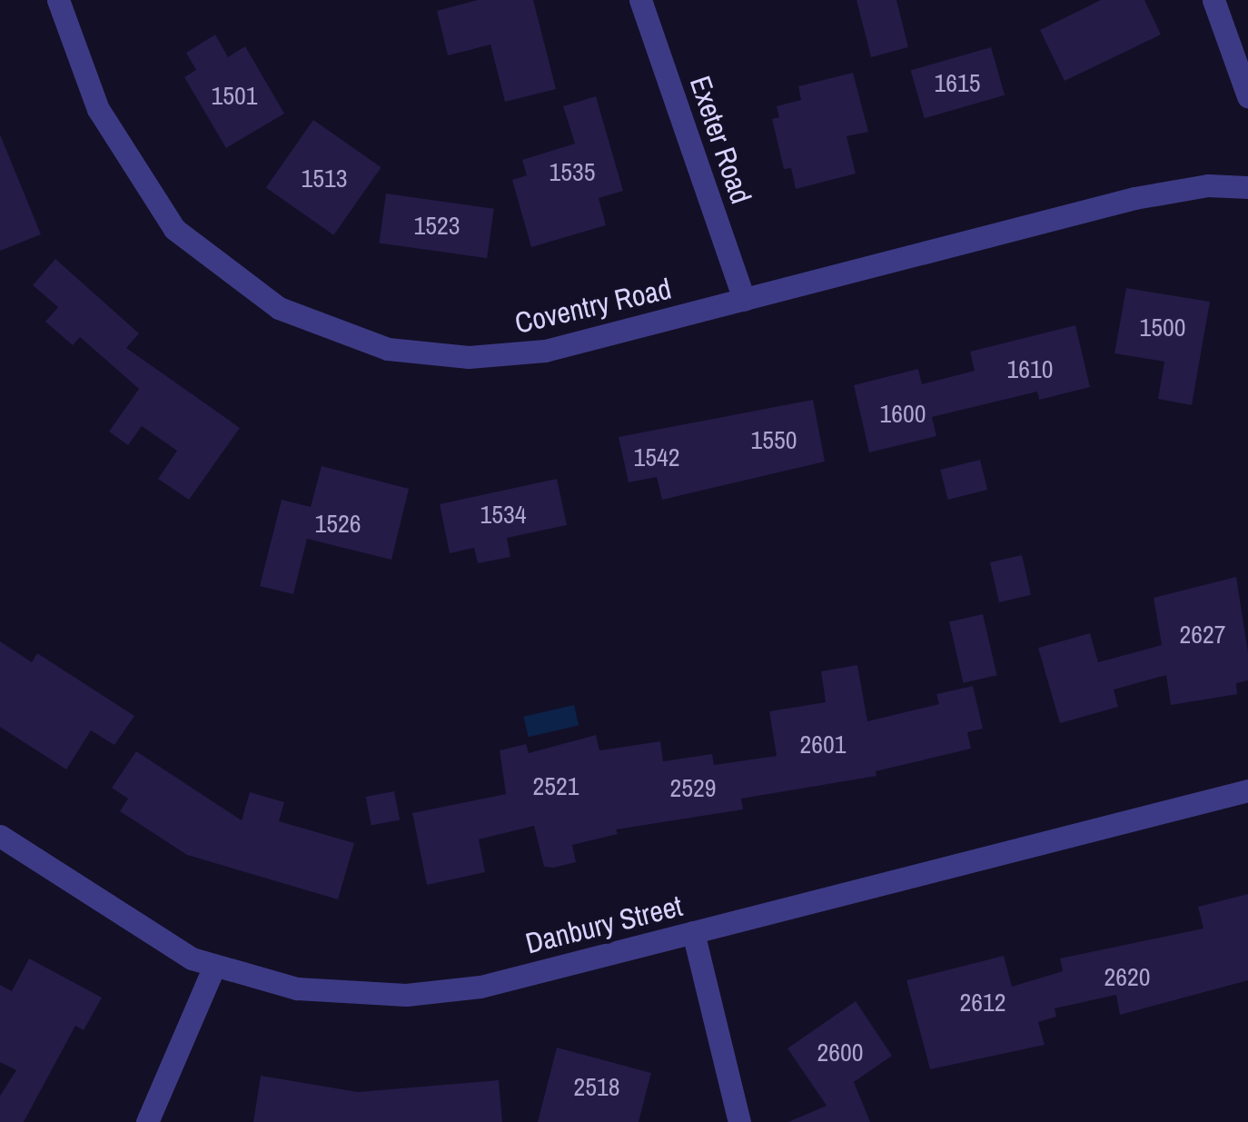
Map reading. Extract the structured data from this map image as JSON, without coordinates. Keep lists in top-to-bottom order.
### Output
{
  "streets": {
    "street": ["Exeter Road", "Coventry Road", "Danbury Street"]
  },
  "crossings": [
    ["Exeter Road", "Coventry Road"]
  ],
  "house_numbers": [
    "1615",
    "1501",
    "1535",
    "1513",
    "1523",
    "1500",
    "1610",
    "1600",
    "1550",
    "1542",
    "1534",
    "1526",
    "2627",
    "2601",
    "2521",
    "2529",
    "2620",
    "2612",
    "2600",
    "2518"
  ]
}
